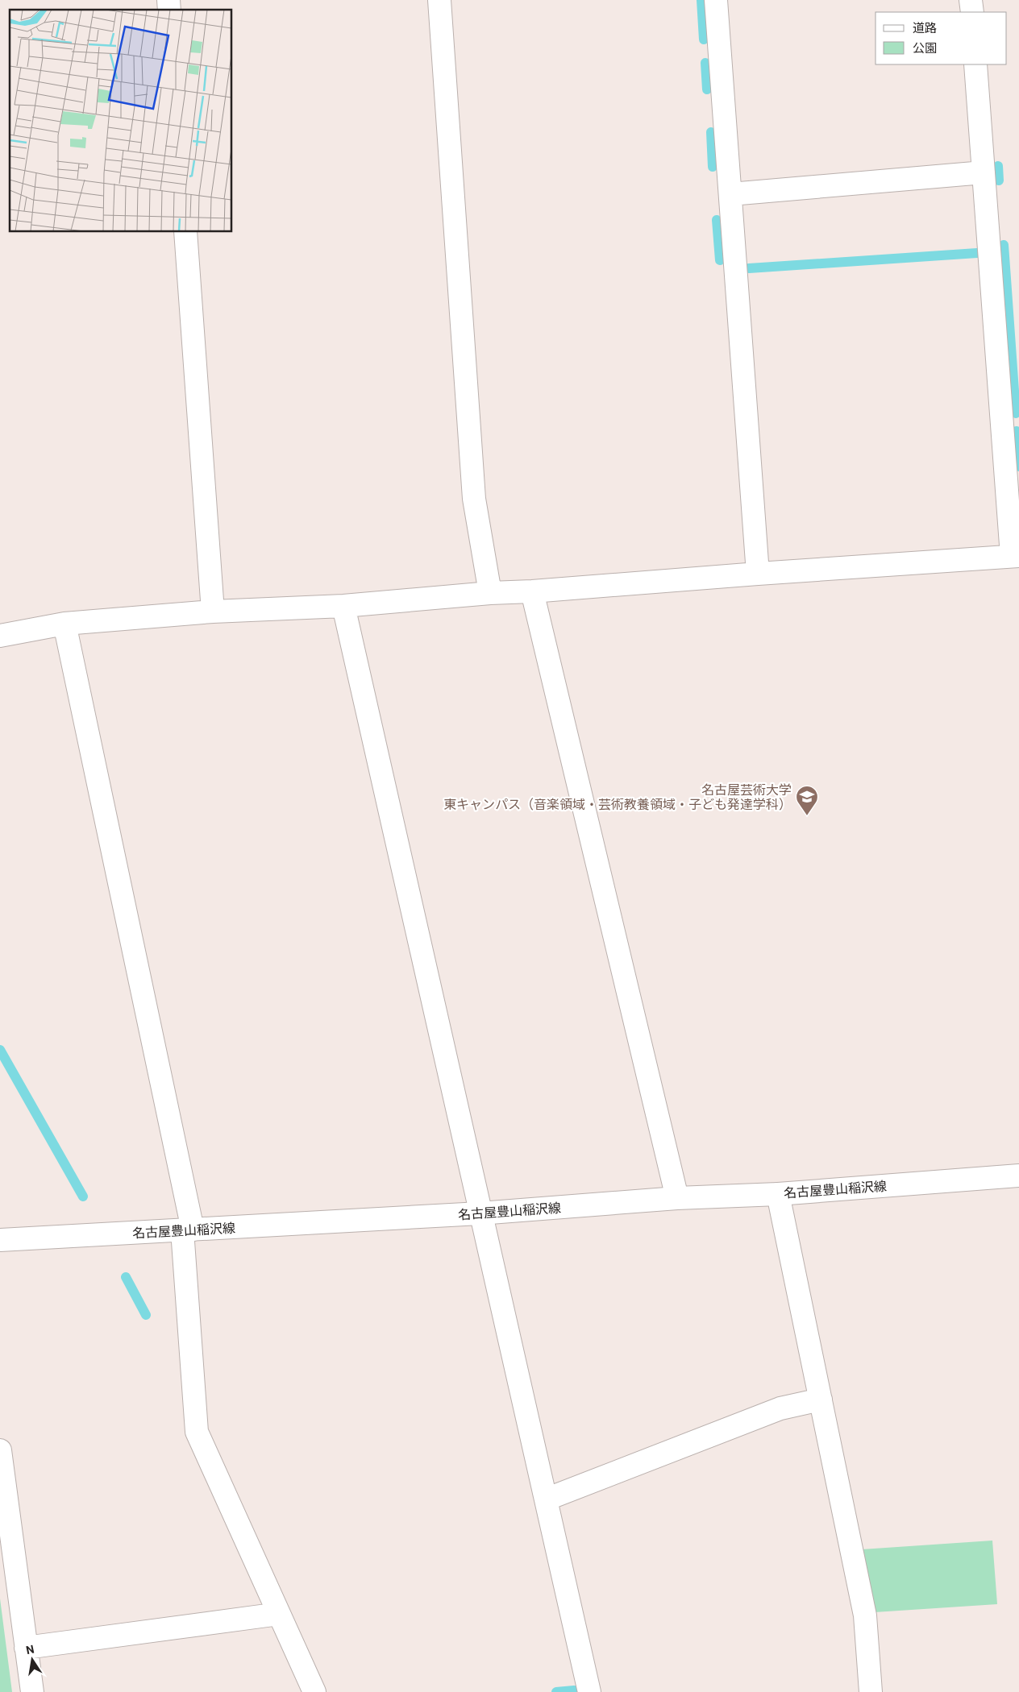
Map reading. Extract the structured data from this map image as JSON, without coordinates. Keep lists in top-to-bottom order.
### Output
{
  "streets": {
    "street": ["名古屋豊山稲沢線"]
  },
  "places": {
    "school or university": ["名古屋芸術大学 東キャンパス（音楽領域・芸術教養領域・子ども発達学科）"]
  },
  "legend": ["道路", "公園"],
  "north": "top"
}
